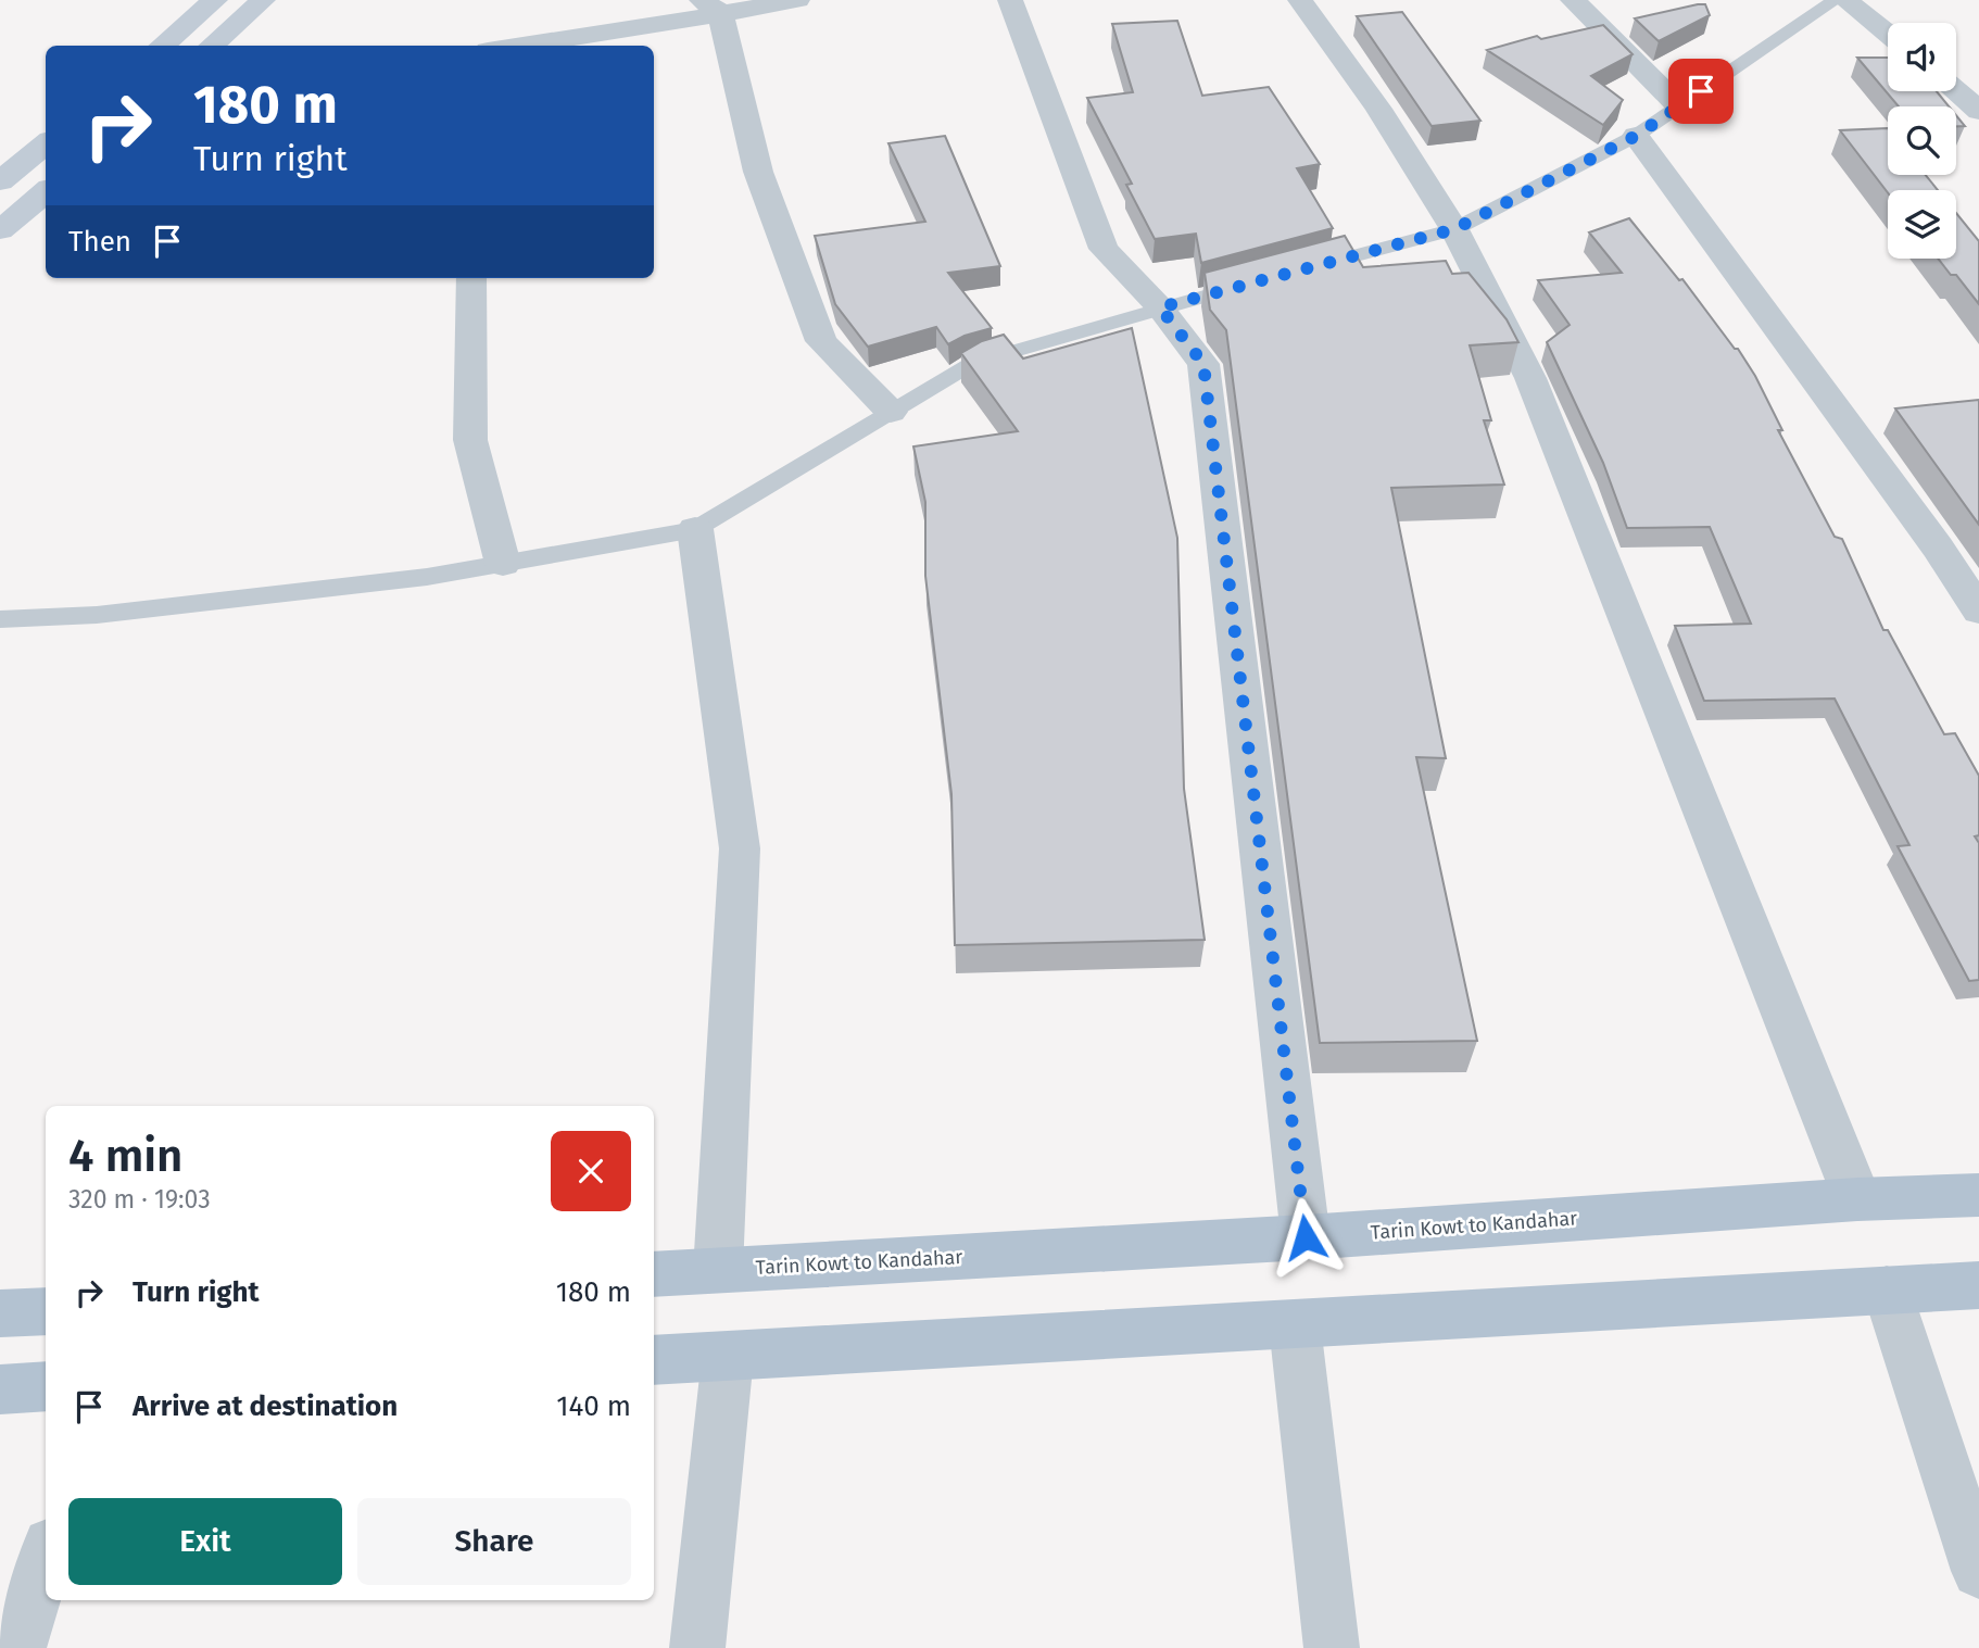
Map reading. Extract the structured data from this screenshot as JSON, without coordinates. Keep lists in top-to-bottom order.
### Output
{
  "streets": {
    "main road": ["Tarin Kowt to Kandahar"]
  },
  "page": {
    "turn": ["180 m", "Turn right"],
    "then": "Then",
    "heading": ["4 min", "320 m · 19:03"],
    "list": [
      {
        "name": "Turn right",
        "value": "180 m"
      },
      {
        "name": "Arrive at destination",
        "value": "140 m"
      }
    ],
    "buttons": ["Exit", "Share"]
  }
}
